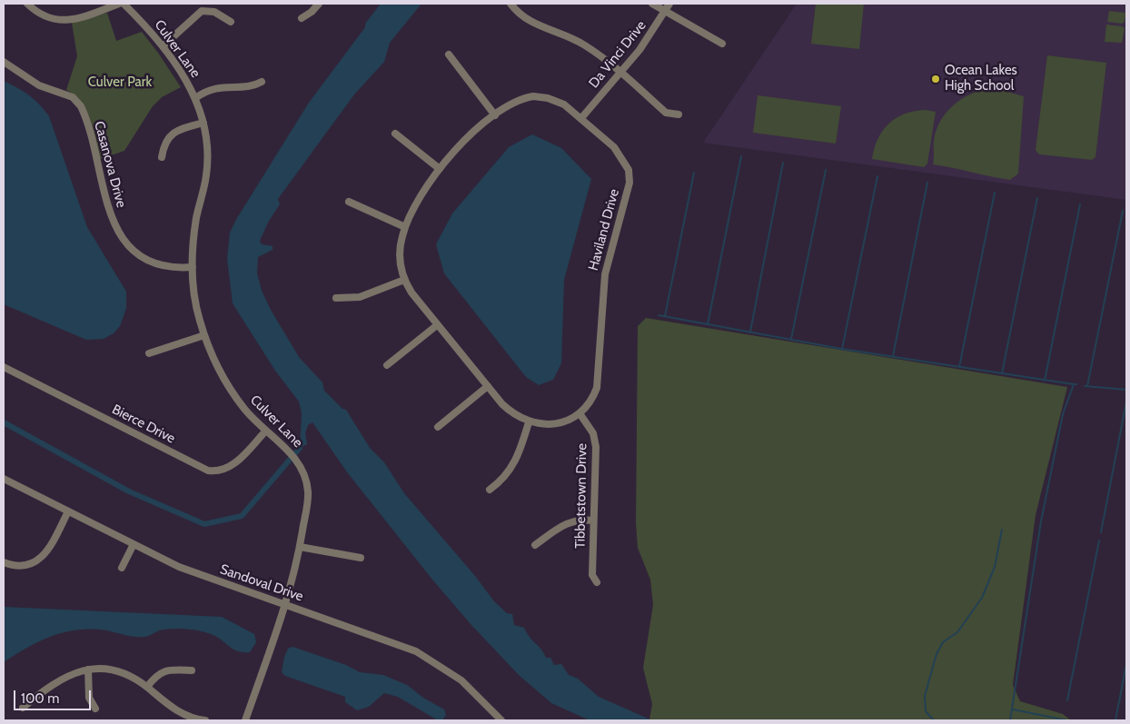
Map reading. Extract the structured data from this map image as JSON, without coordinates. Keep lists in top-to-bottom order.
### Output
{
  "streets": {
    "street": [
      "Culver Lane",
      "Da Vinci Drive",
      "Casanova Drive",
      "Haviland Drive",
      "Bierce Drive",
      "Tibbetstown Drive",
      "Sandoval Drive"
    ]
  },
  "crossings": [
    ["Culver Lane", "Casanova Drive"],
    ["Culver Lane", "Bierce Drive"],
    ["Culver Lane", "Sandoval Drive"],
    ["Da Vinci Drive", "Haviland Drive"],
    ["Haviland Drive", "Tibbetstown Drive"]
  ],
  "parks": ["Culver Park"],
  "places": ["Ocean Lakes High School"],
  "scale_bar": "100 m"
}
